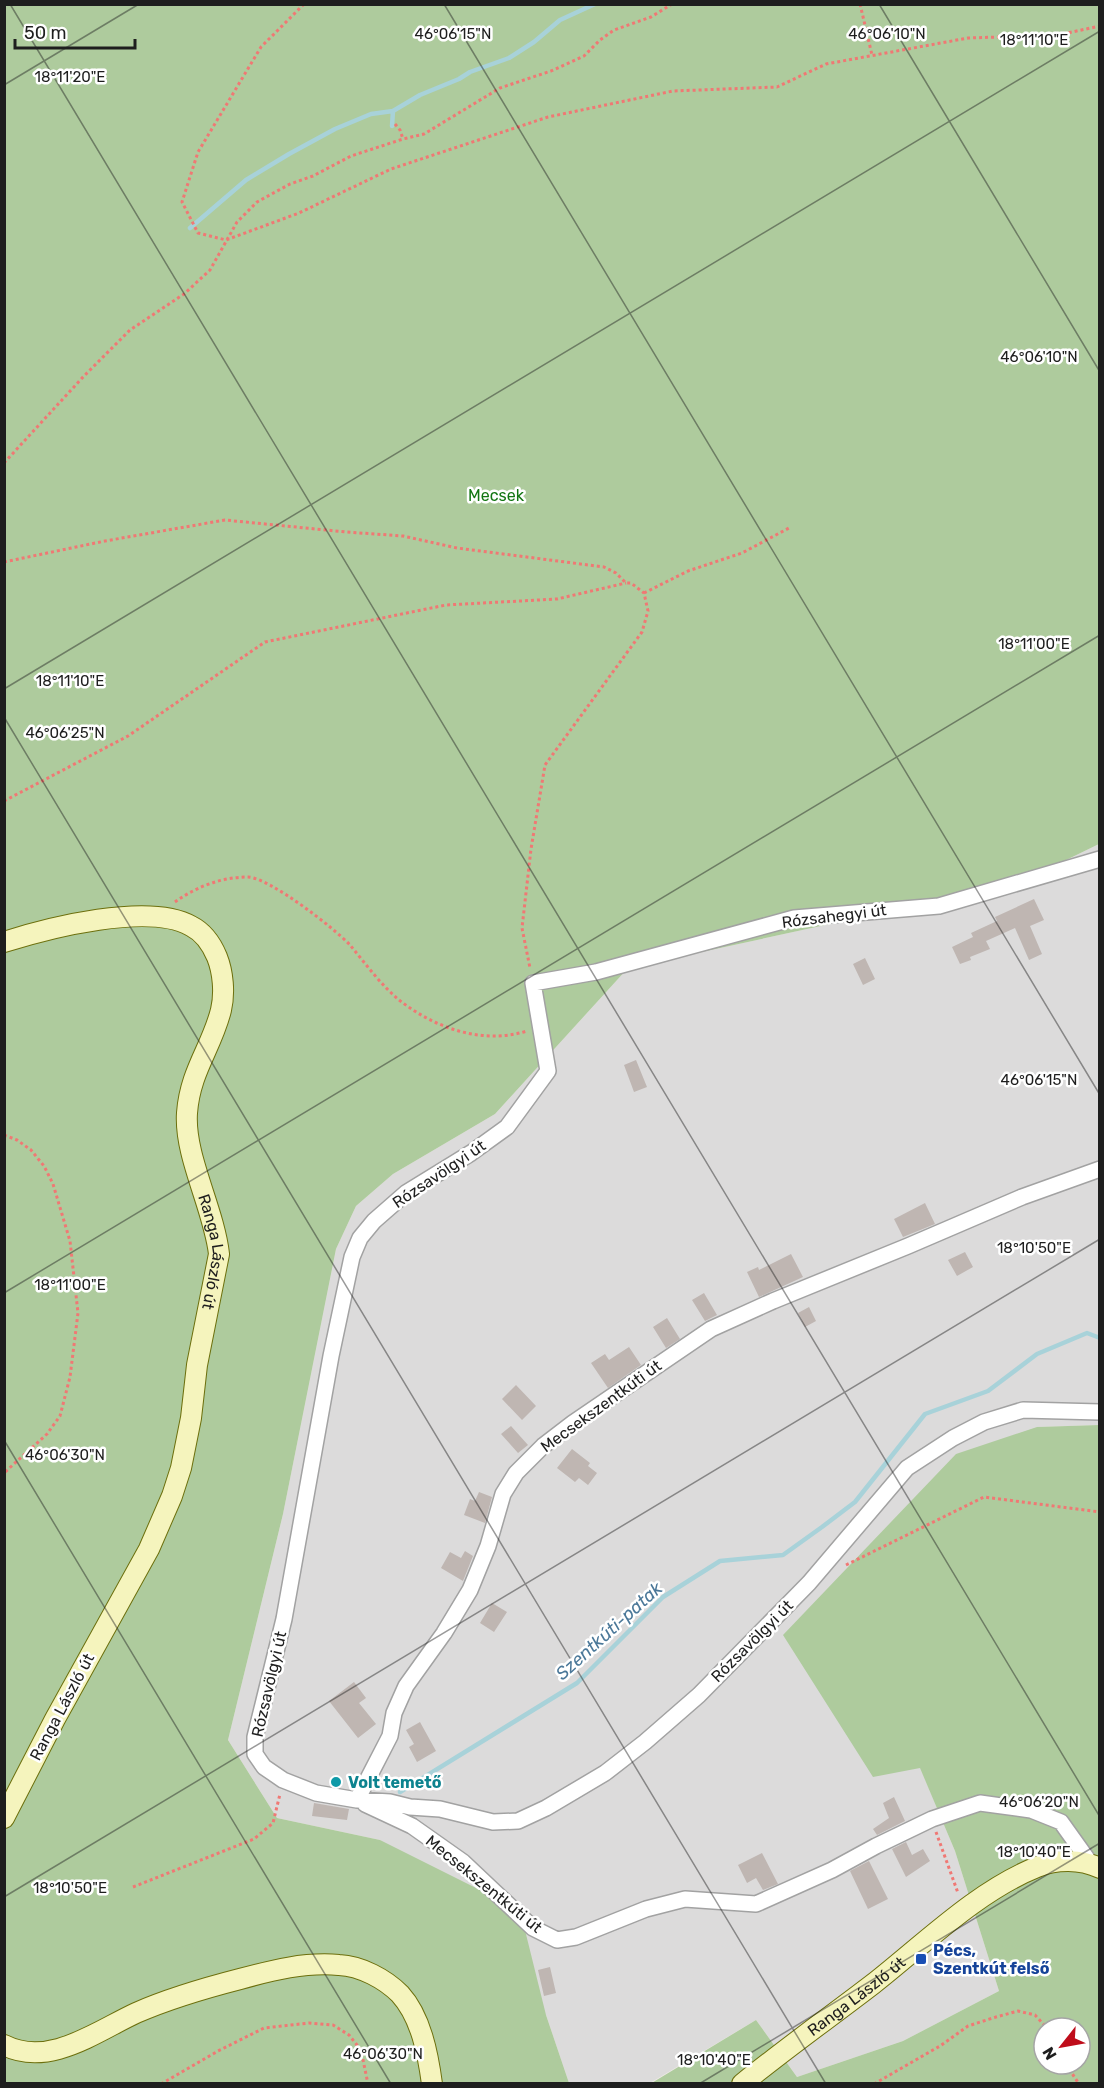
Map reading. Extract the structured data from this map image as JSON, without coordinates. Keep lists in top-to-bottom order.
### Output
{
  "streets": {
    "main road": ["Ranga László út"],
    "street": ["Rózsahegyi út", "Rózsavölgyi út", "Mecsekszentkúti út"]
  },
  "crossings": [
    ["Rózsahegyi út", "Rózsavölgyi út"],
    ["Rózsavölgyi út", "Mecsekszentkúti út"],
    ["Ranga László út", "Mecsekszentkúti út"]
  ],
  "water": ["Szentkúti-patak"],
  "parks": ["Mecsek"],
  "places": {
    "other": ["Volt temető"],
    "transit": ["Pécs, Szentkút felső"]
  },
  "scale_bar": "50 m",
  "north": "bottom left",
  "coordinates": [
    "46°06'15\"N",
    "46°06'10\"N",
    "18°11'10\"E",
    "18°11'20\"E",
    "18°11'00\"E",
    "46°06'25\"N",
    "18°10'50\"E",
    "46°06'30\"N",
    "46°06'20\"N",
    "18°10'40\"E"
  ]
}
